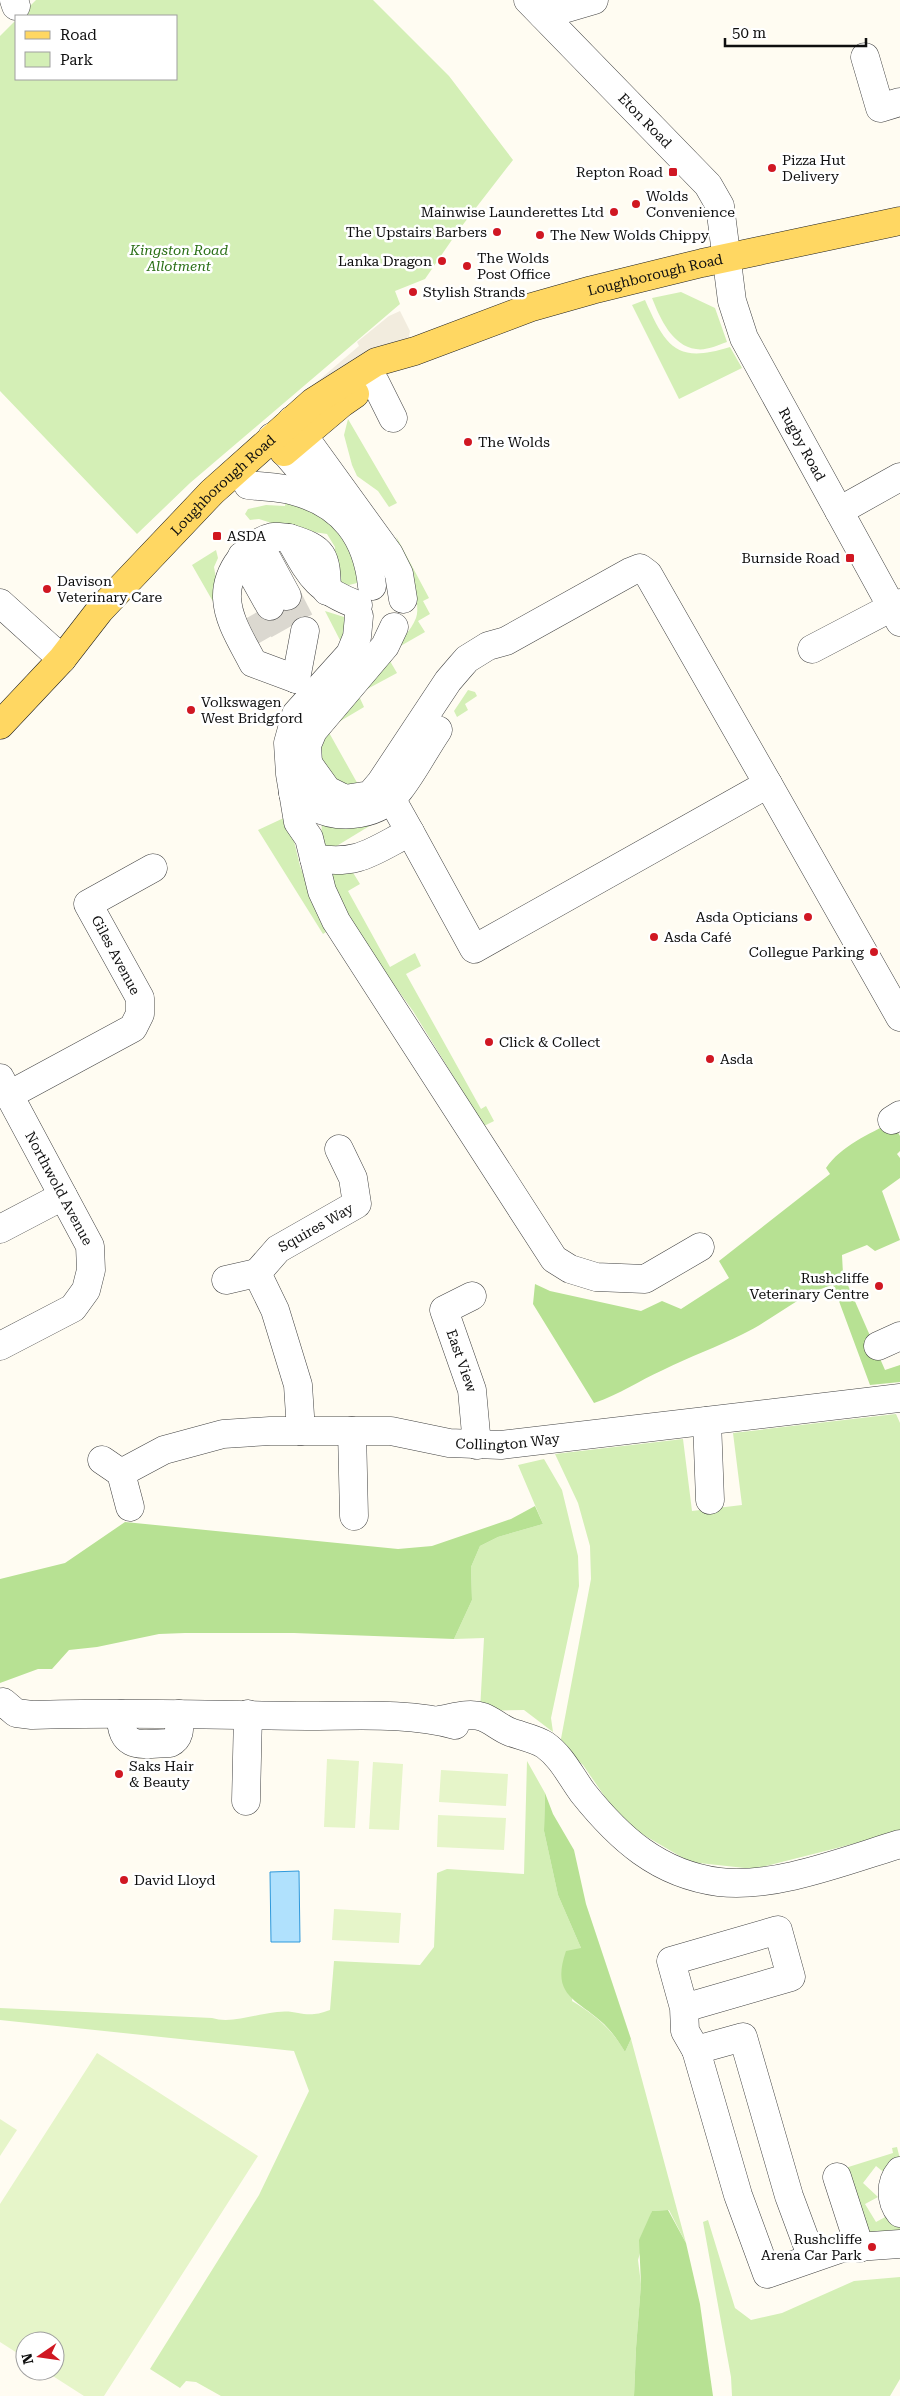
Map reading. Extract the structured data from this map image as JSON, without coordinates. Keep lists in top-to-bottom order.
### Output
{
  "streets": {
    "main road": ["Loughborough Road"],
    "street": [
      "Eton Road",
      "Rugby Road",
      "Giles Avenue",
      "Northwold Avenue",
      "Squires Way",
      "East View",
      "Collington Way"
    ]
  },
  "crossings": [
    ["Eton Road", "Loughborough Road"],
    ["Eton Road", "Rugby Road"],
    ["Loughborough Road", "Rugby Road"],
    ["Giles Avenue", "Northwold Avenue"],
    ["East View", "Collington Way"]
  ],
  "parks": ["Kingston Road Allotment"],
  "places": {
    "other": [
      "Pizza Hut Delivery",
      "Wolds Convenience",
      "Mainwise Launderettes Ltd",
      "The Upstairs Barbers",
      "The New Wolds Chippy",
      "Lanka Dragon",
      "The Wolds Post Office",
      "Stylish Strands",
      "The Wolds",
      "Davison Veterinary Care",
      "Volkswagen West Bridgford",
      "Asda Opticians",
      "Asda Café",
      "Collegue Parking",
      "Click & Collect",
      "Asda",
      "Rushcliffe Veterinary Centre",
      "Saks Hair & Beauty",
      "David Lloyd",
      "Rushcliffe Arena Car Park"
    ],
    "transit": ["Repton Road", "ASDA", "Burnside Road"]
  },
  "legend": ["Road", "Park"],
  "scale_bar": "50 m",
  "north": "left"
}
